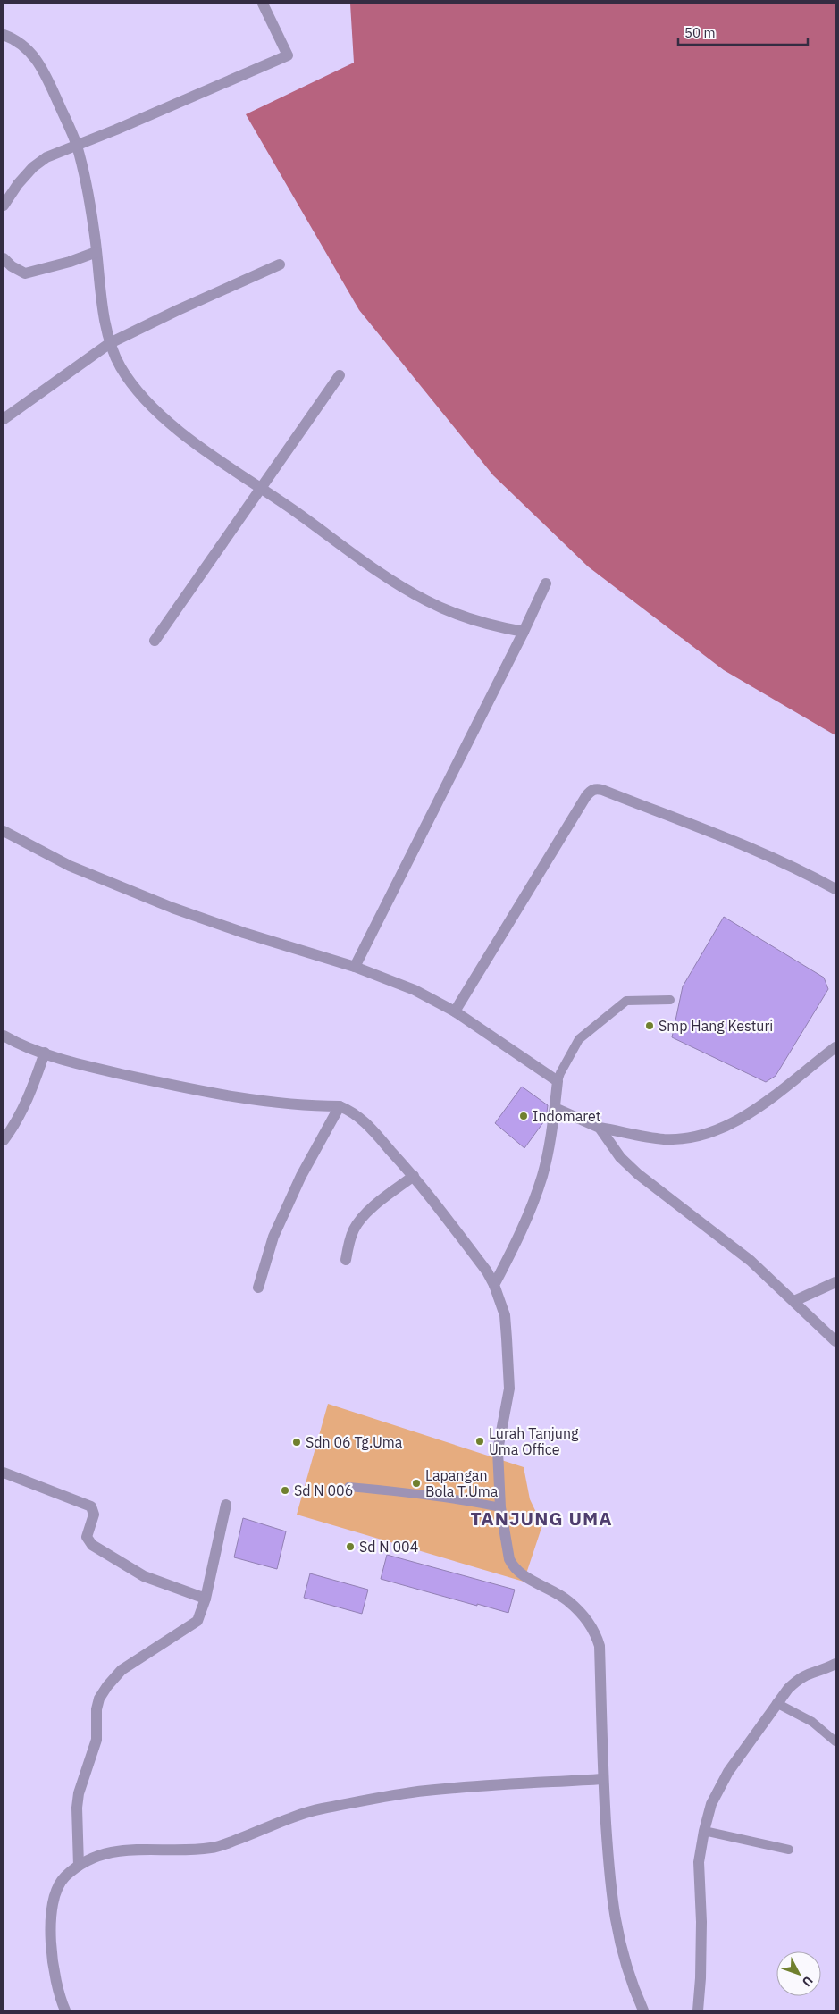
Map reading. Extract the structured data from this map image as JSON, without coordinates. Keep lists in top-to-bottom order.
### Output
{
  "districts": ["TANJUNG UMA"],
  "places": [
    "Smp Hang Kesturi",
    "Indomaret",
    "Lurah Tanjung Uma Office",
    "Sdn 06 Tg.Uma",
    "Lapangan Bola T.Uma",
    "Sd N 006",
    "Sd N 004"
  ],
  "scale_bar": "50 m",
  "north": "bottom right"
}
